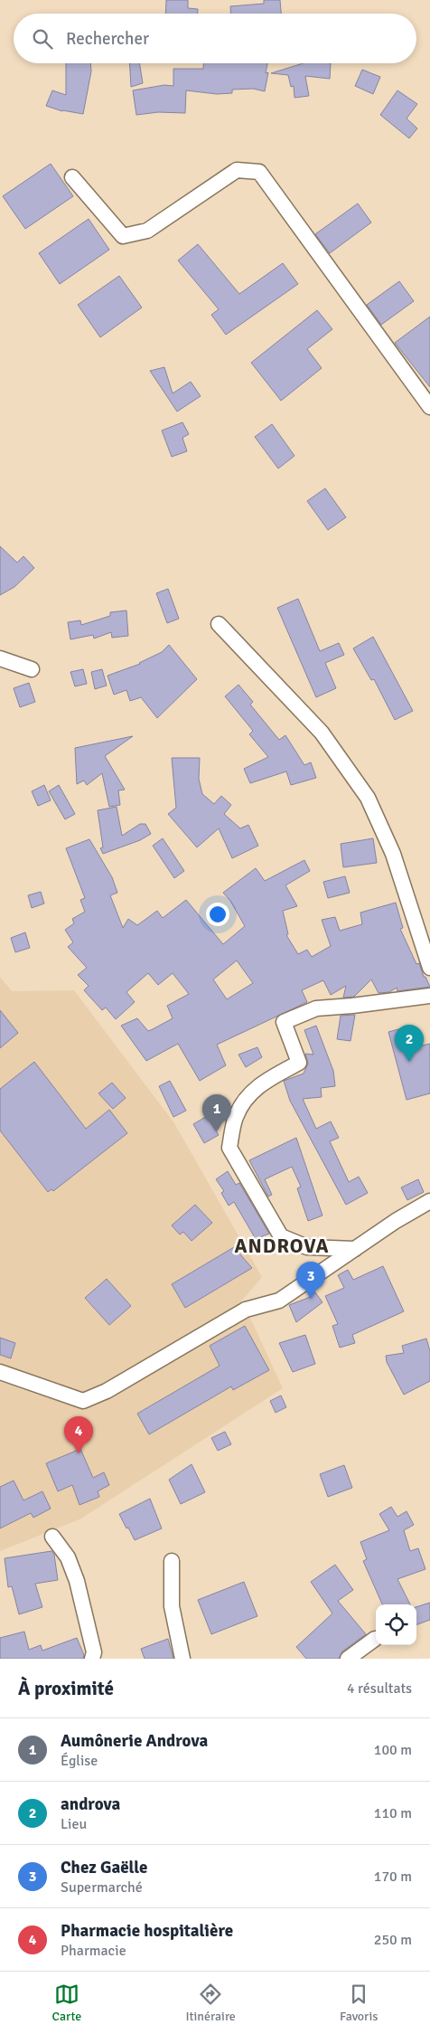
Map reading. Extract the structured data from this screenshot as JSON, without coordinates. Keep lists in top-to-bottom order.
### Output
{
  "districts": ["ANDROVA"],
  "page": {
    "search": "Rechercher",
    "pins": [
      "2",
      "1",
      "3",
      "4"
    ],
    "heading": ["À proximité", "4 résultats"],
    "list": [
      {
        "mark": "1",
        "name": "Aumônerie Androva",
        "note": "Église",
        "value": "100 m"
      },
      {
        "mark": "2",
        "name": "androva",
        "note": "Lieu",
        "value": "110 m"
      },
      {
        "mark": "3",
        "name": "Chez Gaëlle",
        "note": "Supermarché",
        "value": "170 m"
      },
      {
        "mark": "4",
        "name": "Pharmacie hospitalière",
        "note": "Pharmacie",
        "value": "250 m"
      }
    ],
    "nav": ["Carte", "Itinéraire", "Favoris"]
  }
}
